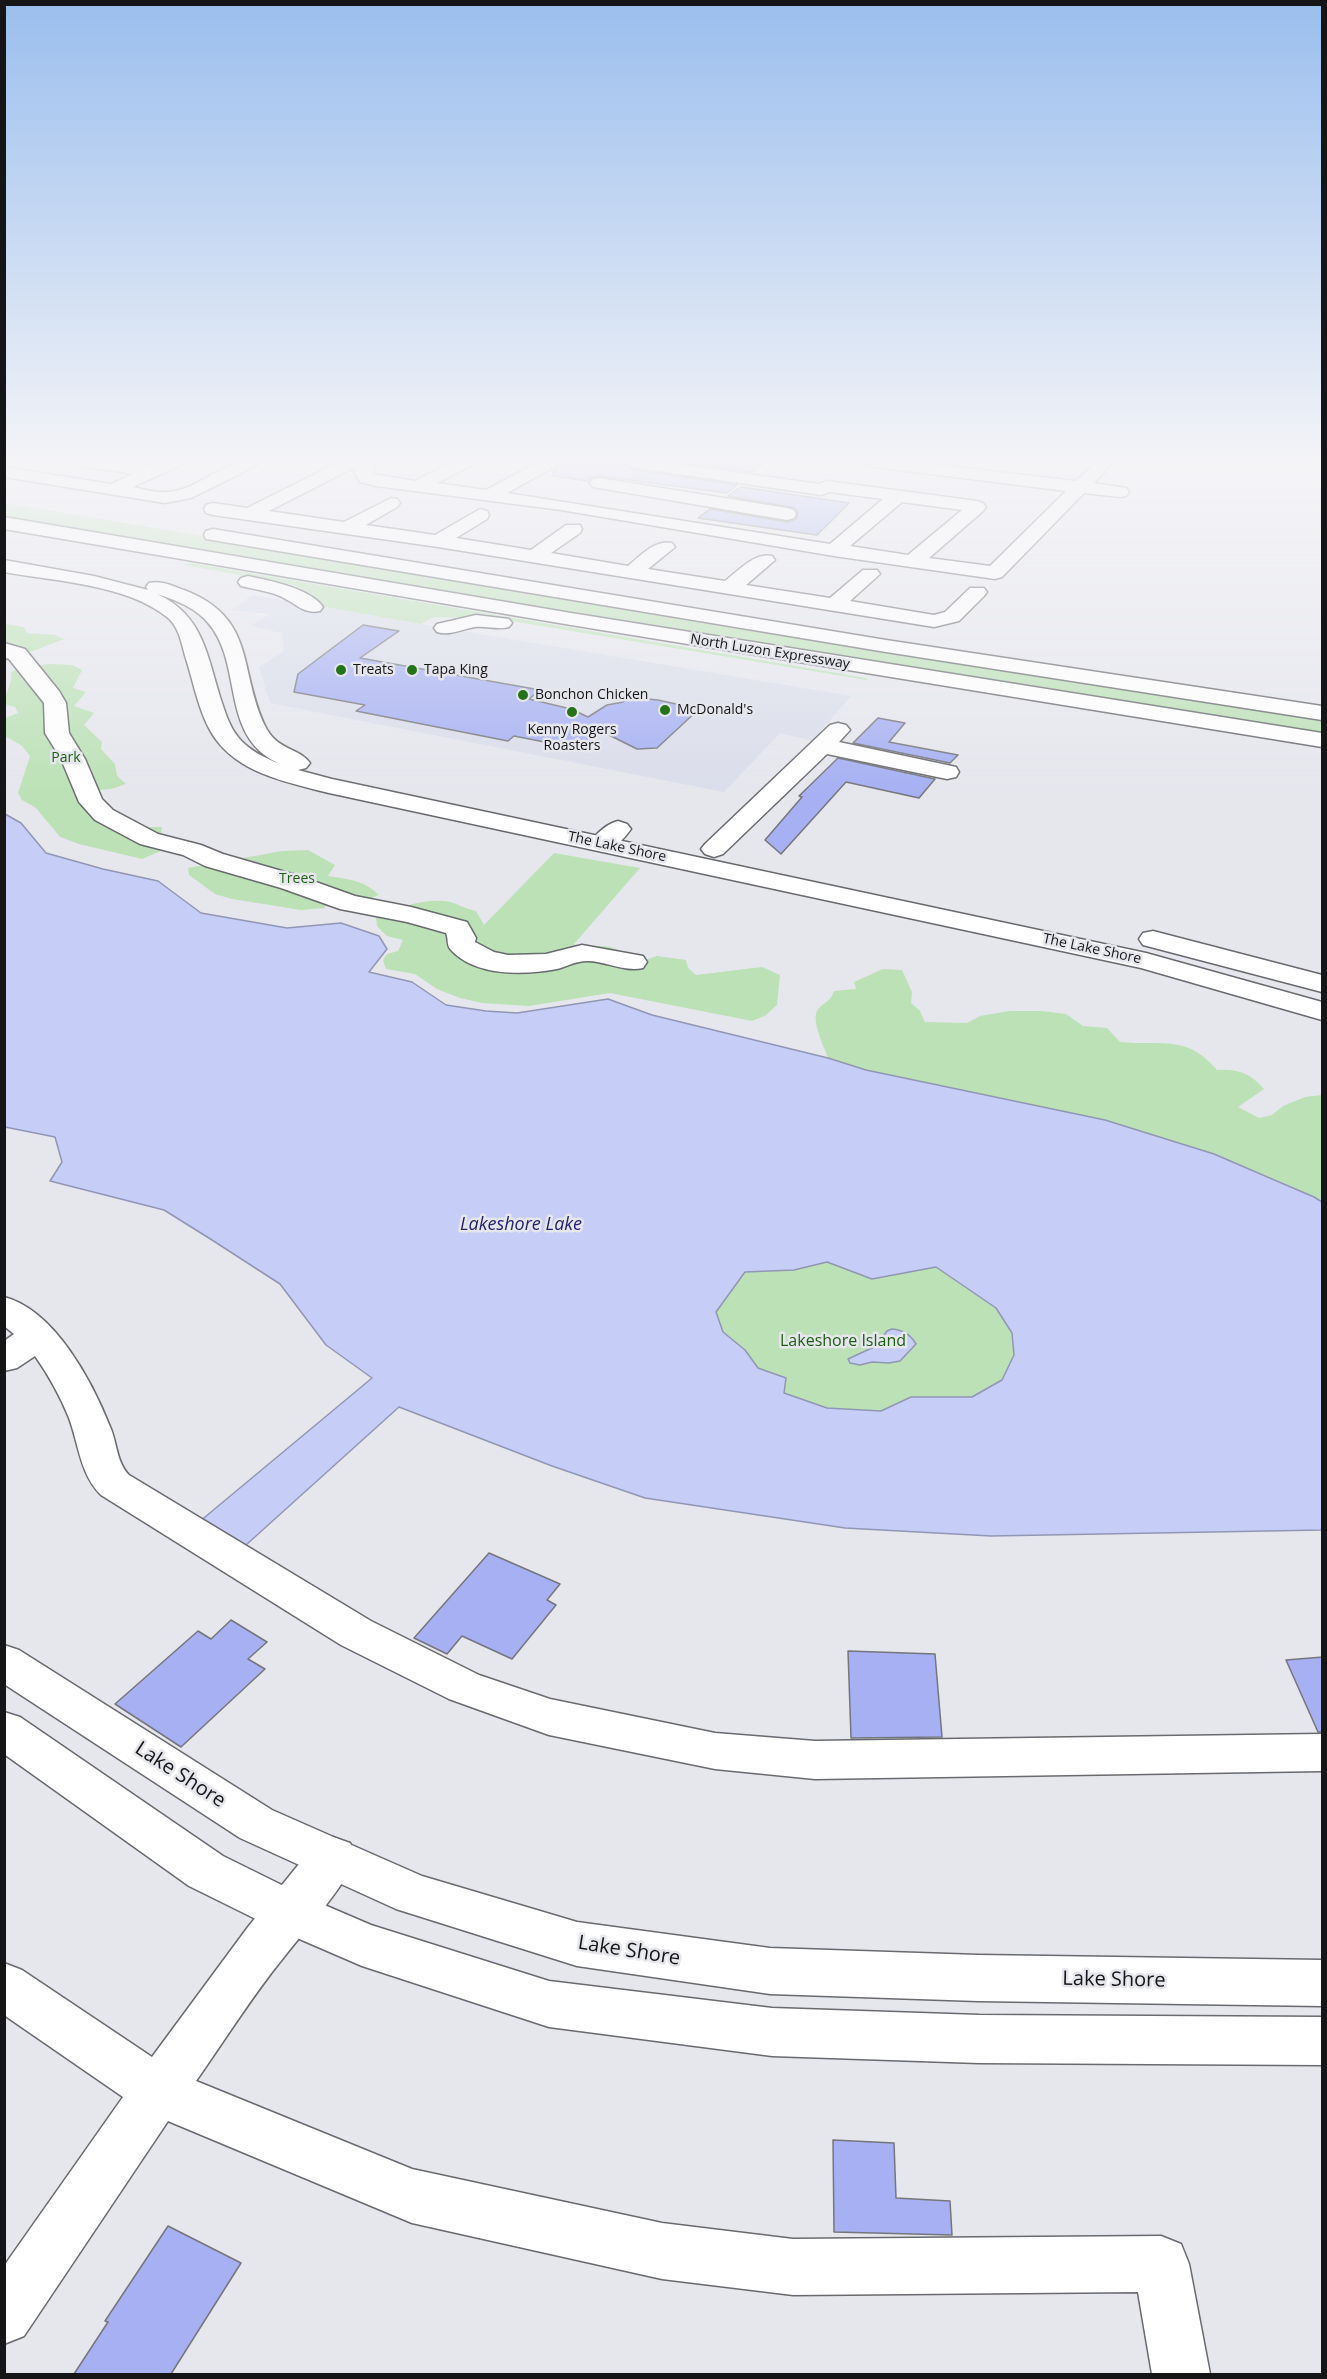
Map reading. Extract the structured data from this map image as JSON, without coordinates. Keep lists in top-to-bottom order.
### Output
{
  "streets": {
    "main road": ["North Luzon Expressway", "The Lake Shore", "Lake Shore"]
  },
  "water": ["Lakeshore Lake"],
  "parks": ["Park", "Trees", "Lakeshore Island"],
  "places": [
    "Treats",
    "Tapa King",
    "Bonchon Chicken",
    "McDonald's",
    "Kenny Rogers Roasters"
  ]
}
